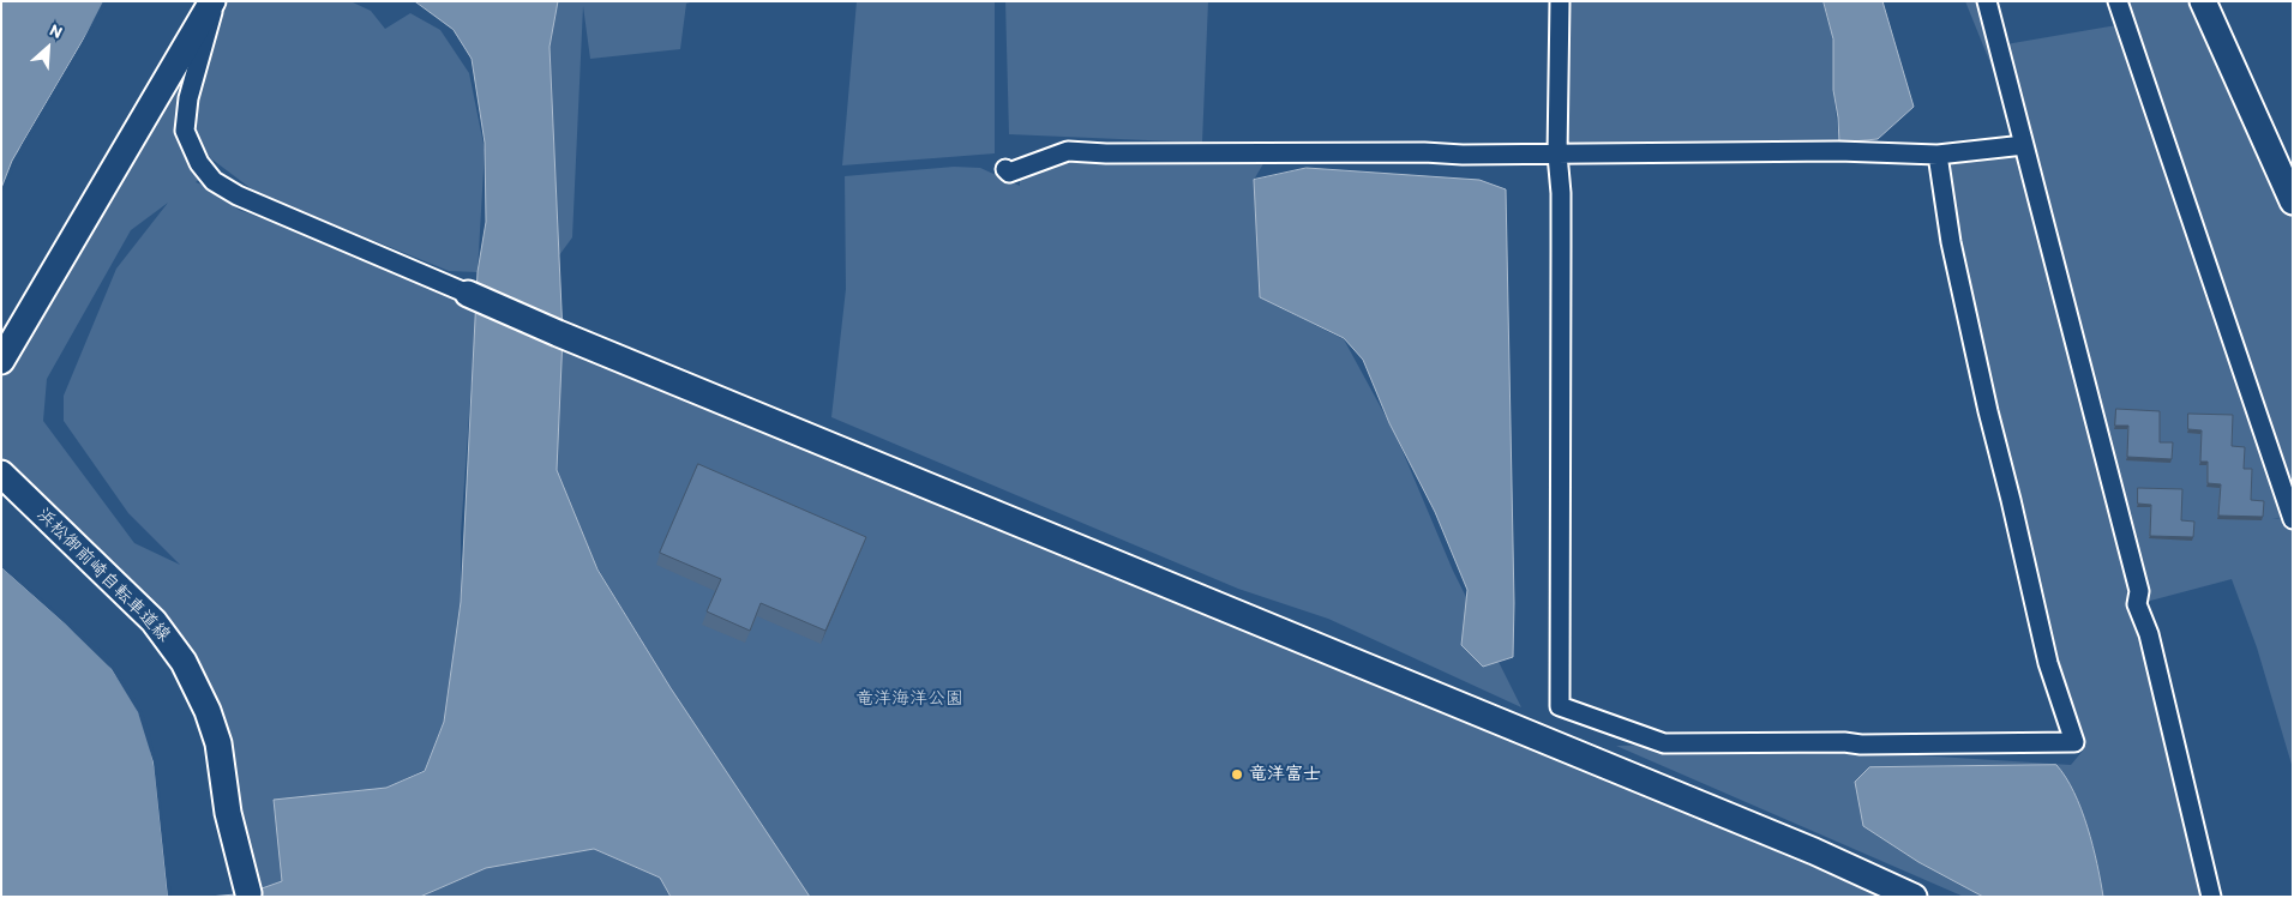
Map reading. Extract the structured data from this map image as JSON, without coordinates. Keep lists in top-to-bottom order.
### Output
{
  "streets": {
    "street": ["浜松御前崎自転車道線"]
  },
  "parks": ["竜洋海洋公園"],
  "places": ["竜洋富士"],
  "north": "top right"
}
